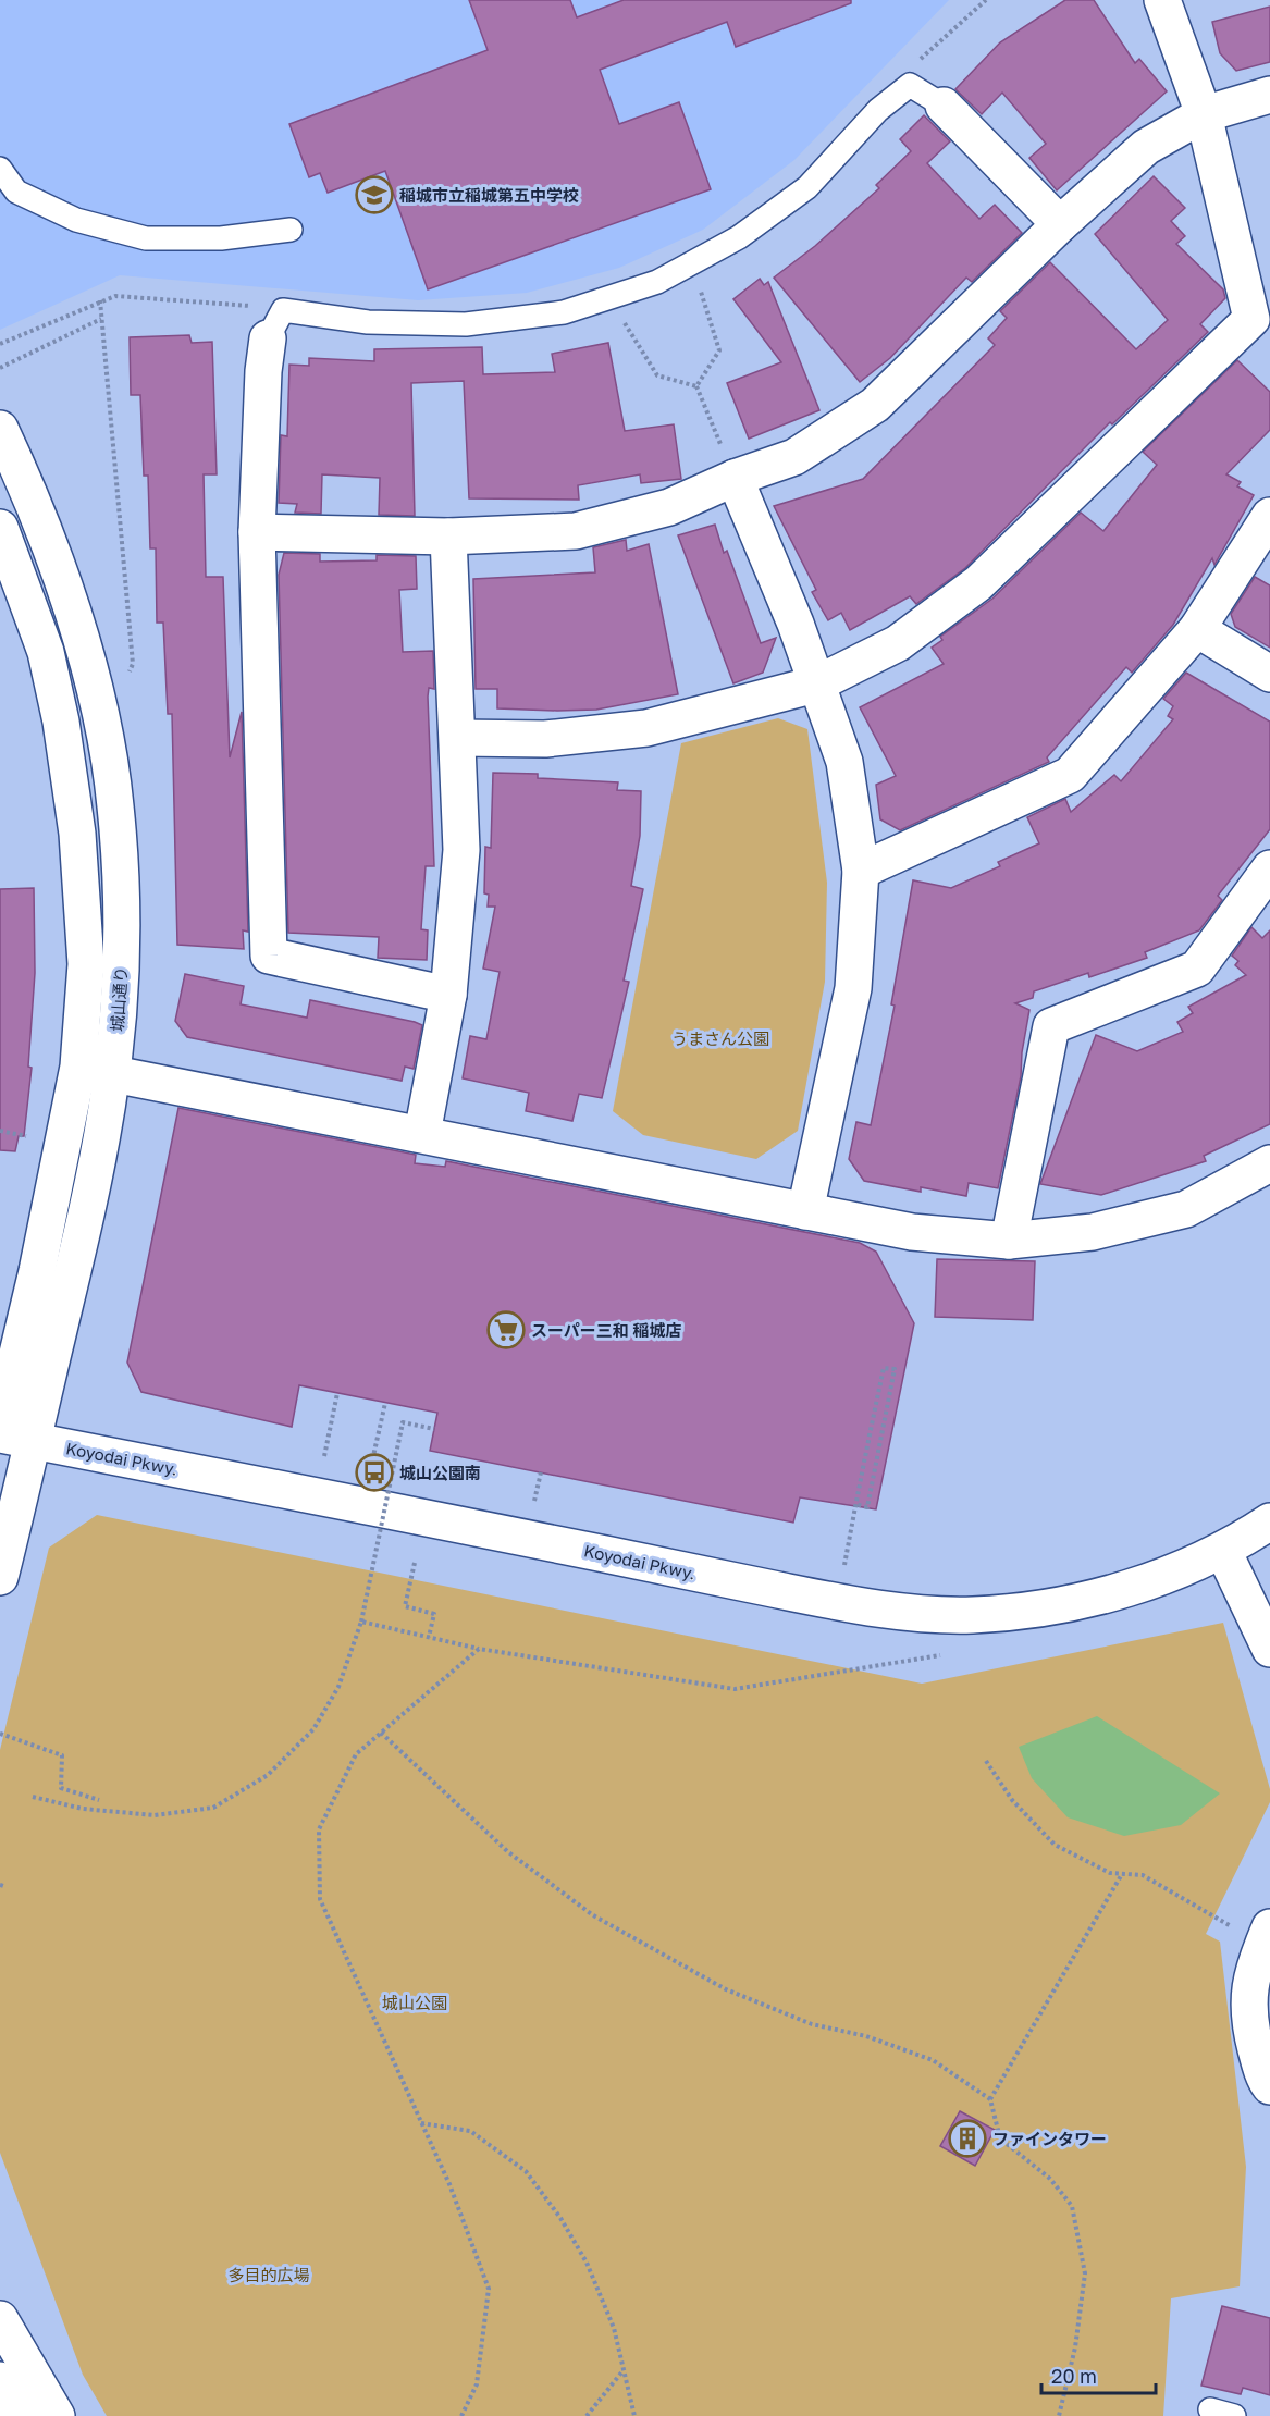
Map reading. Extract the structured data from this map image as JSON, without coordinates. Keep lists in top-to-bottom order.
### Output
{
  "streets": {
    "street": ["城山通り", "Koyodai Pkwy."]
  },
  "crossings": [
    ["城山通り", "Koyodai Pkwy."]
  ],
  "parks": ["うまさん公園", "城山公園", "多目的広場"],
  "places": {
    "school or university": ["稲城市立稲城第五中学校"],
    "supermarket": ["スーパー三和 稲城店"],
    "bus stop": ["城山公園南"],
    "building": ["ファインタワー"]
  },
  "scale_bar": "20 m"
}
